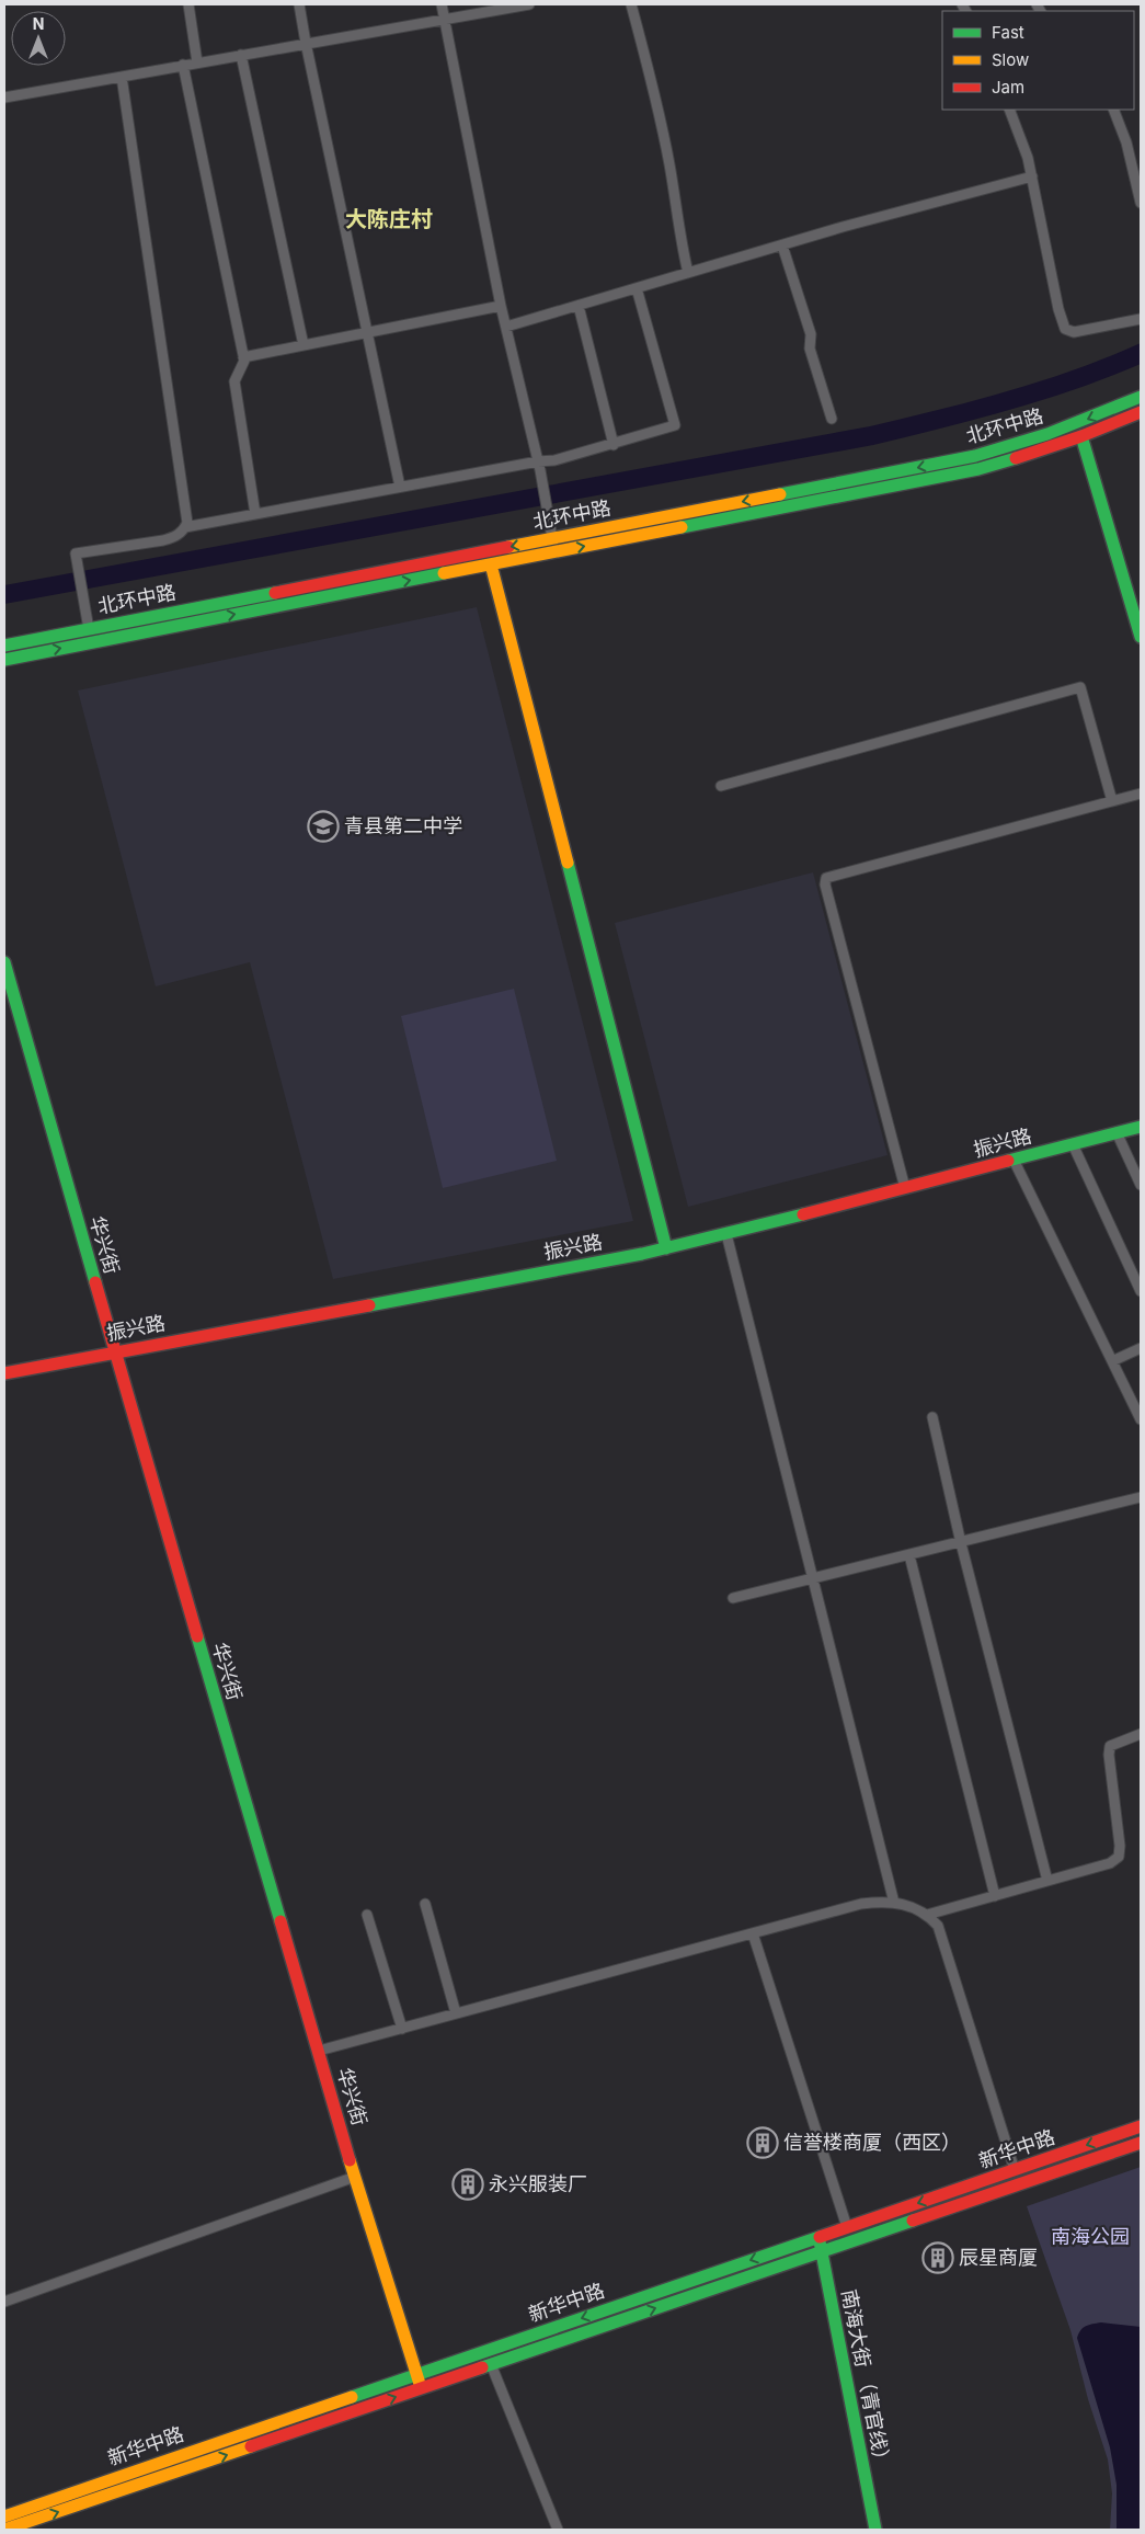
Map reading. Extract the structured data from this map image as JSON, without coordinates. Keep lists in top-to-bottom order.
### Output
{
  "streets": {
    "main road": [
      "北环中路",
      "振兴路",
      "华兴街",
      "新华中路",
      "南海大街 （青官线）"
    ]
  },
  "crossings": [
    ["振兴路", "华兴街"],
    ["华兴街", "新华中路"],
    ["新华中路", "南海大街 （青官线）"]
  ],
  "districts": ["大陈庄村"],
  "parks": ["南海公园"],
  "places": {
    "school or university": ["青县第二中学"],
    "building": ["信誉楼商厦（西区）", "永兴服装厂", "辰星商厦"]
  },
  "legend": ["Fast", "Slow", "Jam"],
  "north": "top"
}
